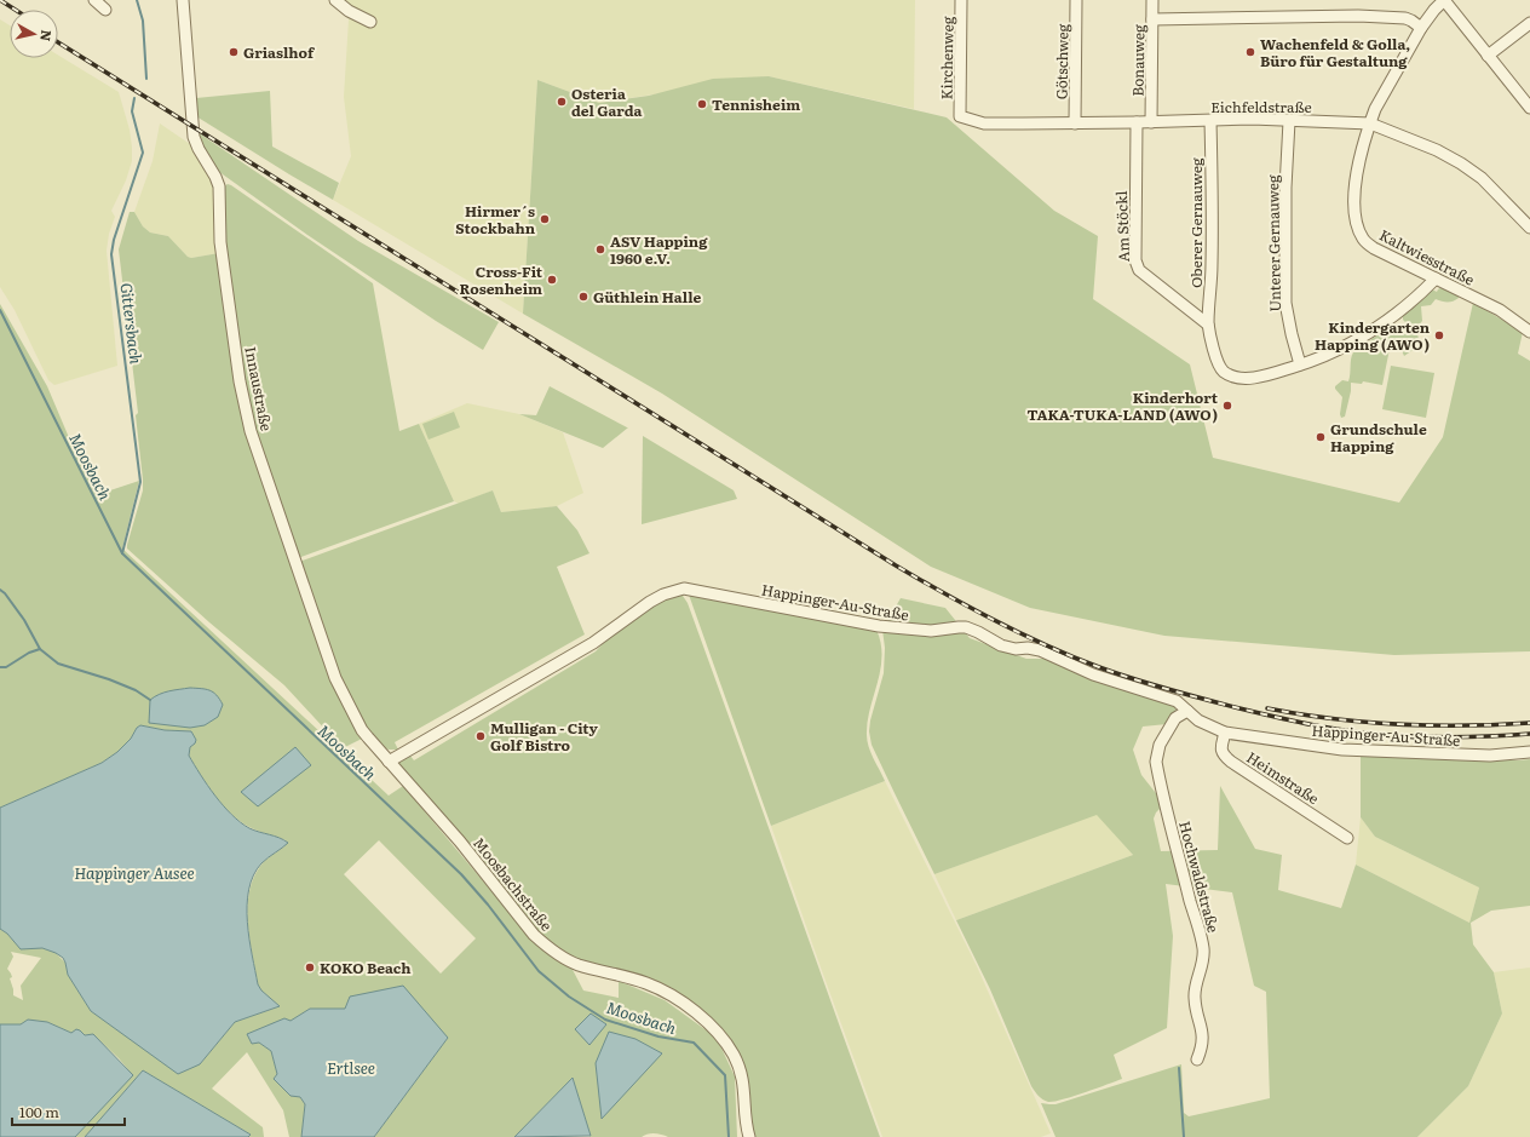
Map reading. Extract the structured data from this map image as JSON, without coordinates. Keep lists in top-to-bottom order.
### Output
{
  "streets": {
    "street": [
      "Kirchenweg",
      "Bonauweg",
      "Götschweg",
      "Eichfeldstraße",
      "Oberer Gernauweg",
      "Am Stöckl",
      "Unterer Gernauweg",
      "Kaltwiesstraße",
      "Innaustraße",
      "Happinger-Au-Straße",
      "Heimstraße",
      "Hochwaldstraße",
      "Moosbachstraße"
    ]
  },
  "crossings": [
    ["Kirchenweg", "Eichfeldstraße"],
    ["Bonauweg", "Eichfeldstraße"],
    ["Götschweg", "Eichfeldstraße"],
    ["Eichfeldstraße", "Oberer Gernauweg"],
    ["Eichfeldstraße", "Am Stöckl"],
    ["Eichfeldstraße", "Unterer Gernauweg"],
    ["Eichfeldstraße", "Kaltwiesstraße"],
    ["Oberer Gernauweg", "Am Stöckl"],
    ["Oberer Gernauweg", "Unterer Gernauweg"],
    ["Oberer Gernauweg", "Kaltwiesstraße"],
    ["Innaustraße", "Happinger-Au-Straße"],
    ["Innaustraße", "Moosbachstraße"],
    ["Happinger-Au-Straße", "Heimstraße"],
    ["Happinger-Au-Straße", "Hochwaldstraße"],
    ["Happinger-Au-Straße", "Moosbachstraße"]
  ],
  "water": [
    "Gittersbach",
    "Moosbach",
    "Happinger Ausee",
    "Ertlsee"
  ],
  "places": [
    "Griaslhof",
    "Wachenfeld & Golla, Büro für Gestaltung",
    "Osteria del Garda",
    "Tennisheim",
    "Hirmer´s Stockbahn",
    "ASV Happing 1960 e.V.",
    "Cross-Fit Rosenheim",
    "Güthlein Halle",
    "Kindergarten Happing (AWO)",
    "Kinderhort TAKA-TUKA-LAND (AWO)",
    "Grundschule Happing",
    "Mulligan - City Golf Bistro",
    "KOKO Beach"
  ],
  "scale_bar": "100 m",
  "north": "right"
}
